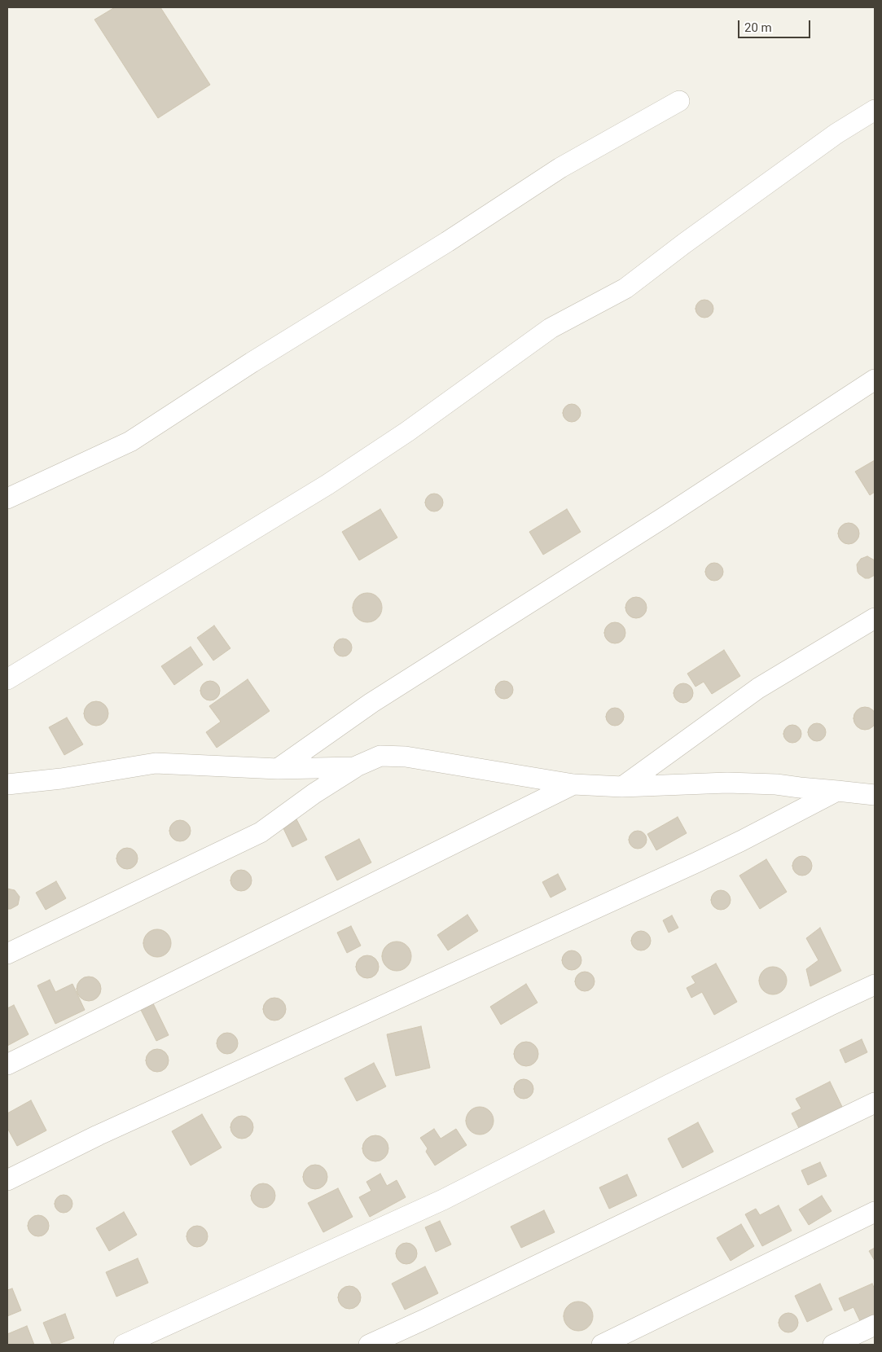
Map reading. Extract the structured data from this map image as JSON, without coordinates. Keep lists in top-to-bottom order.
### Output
{
  "scale_bar": "20 m"
}
